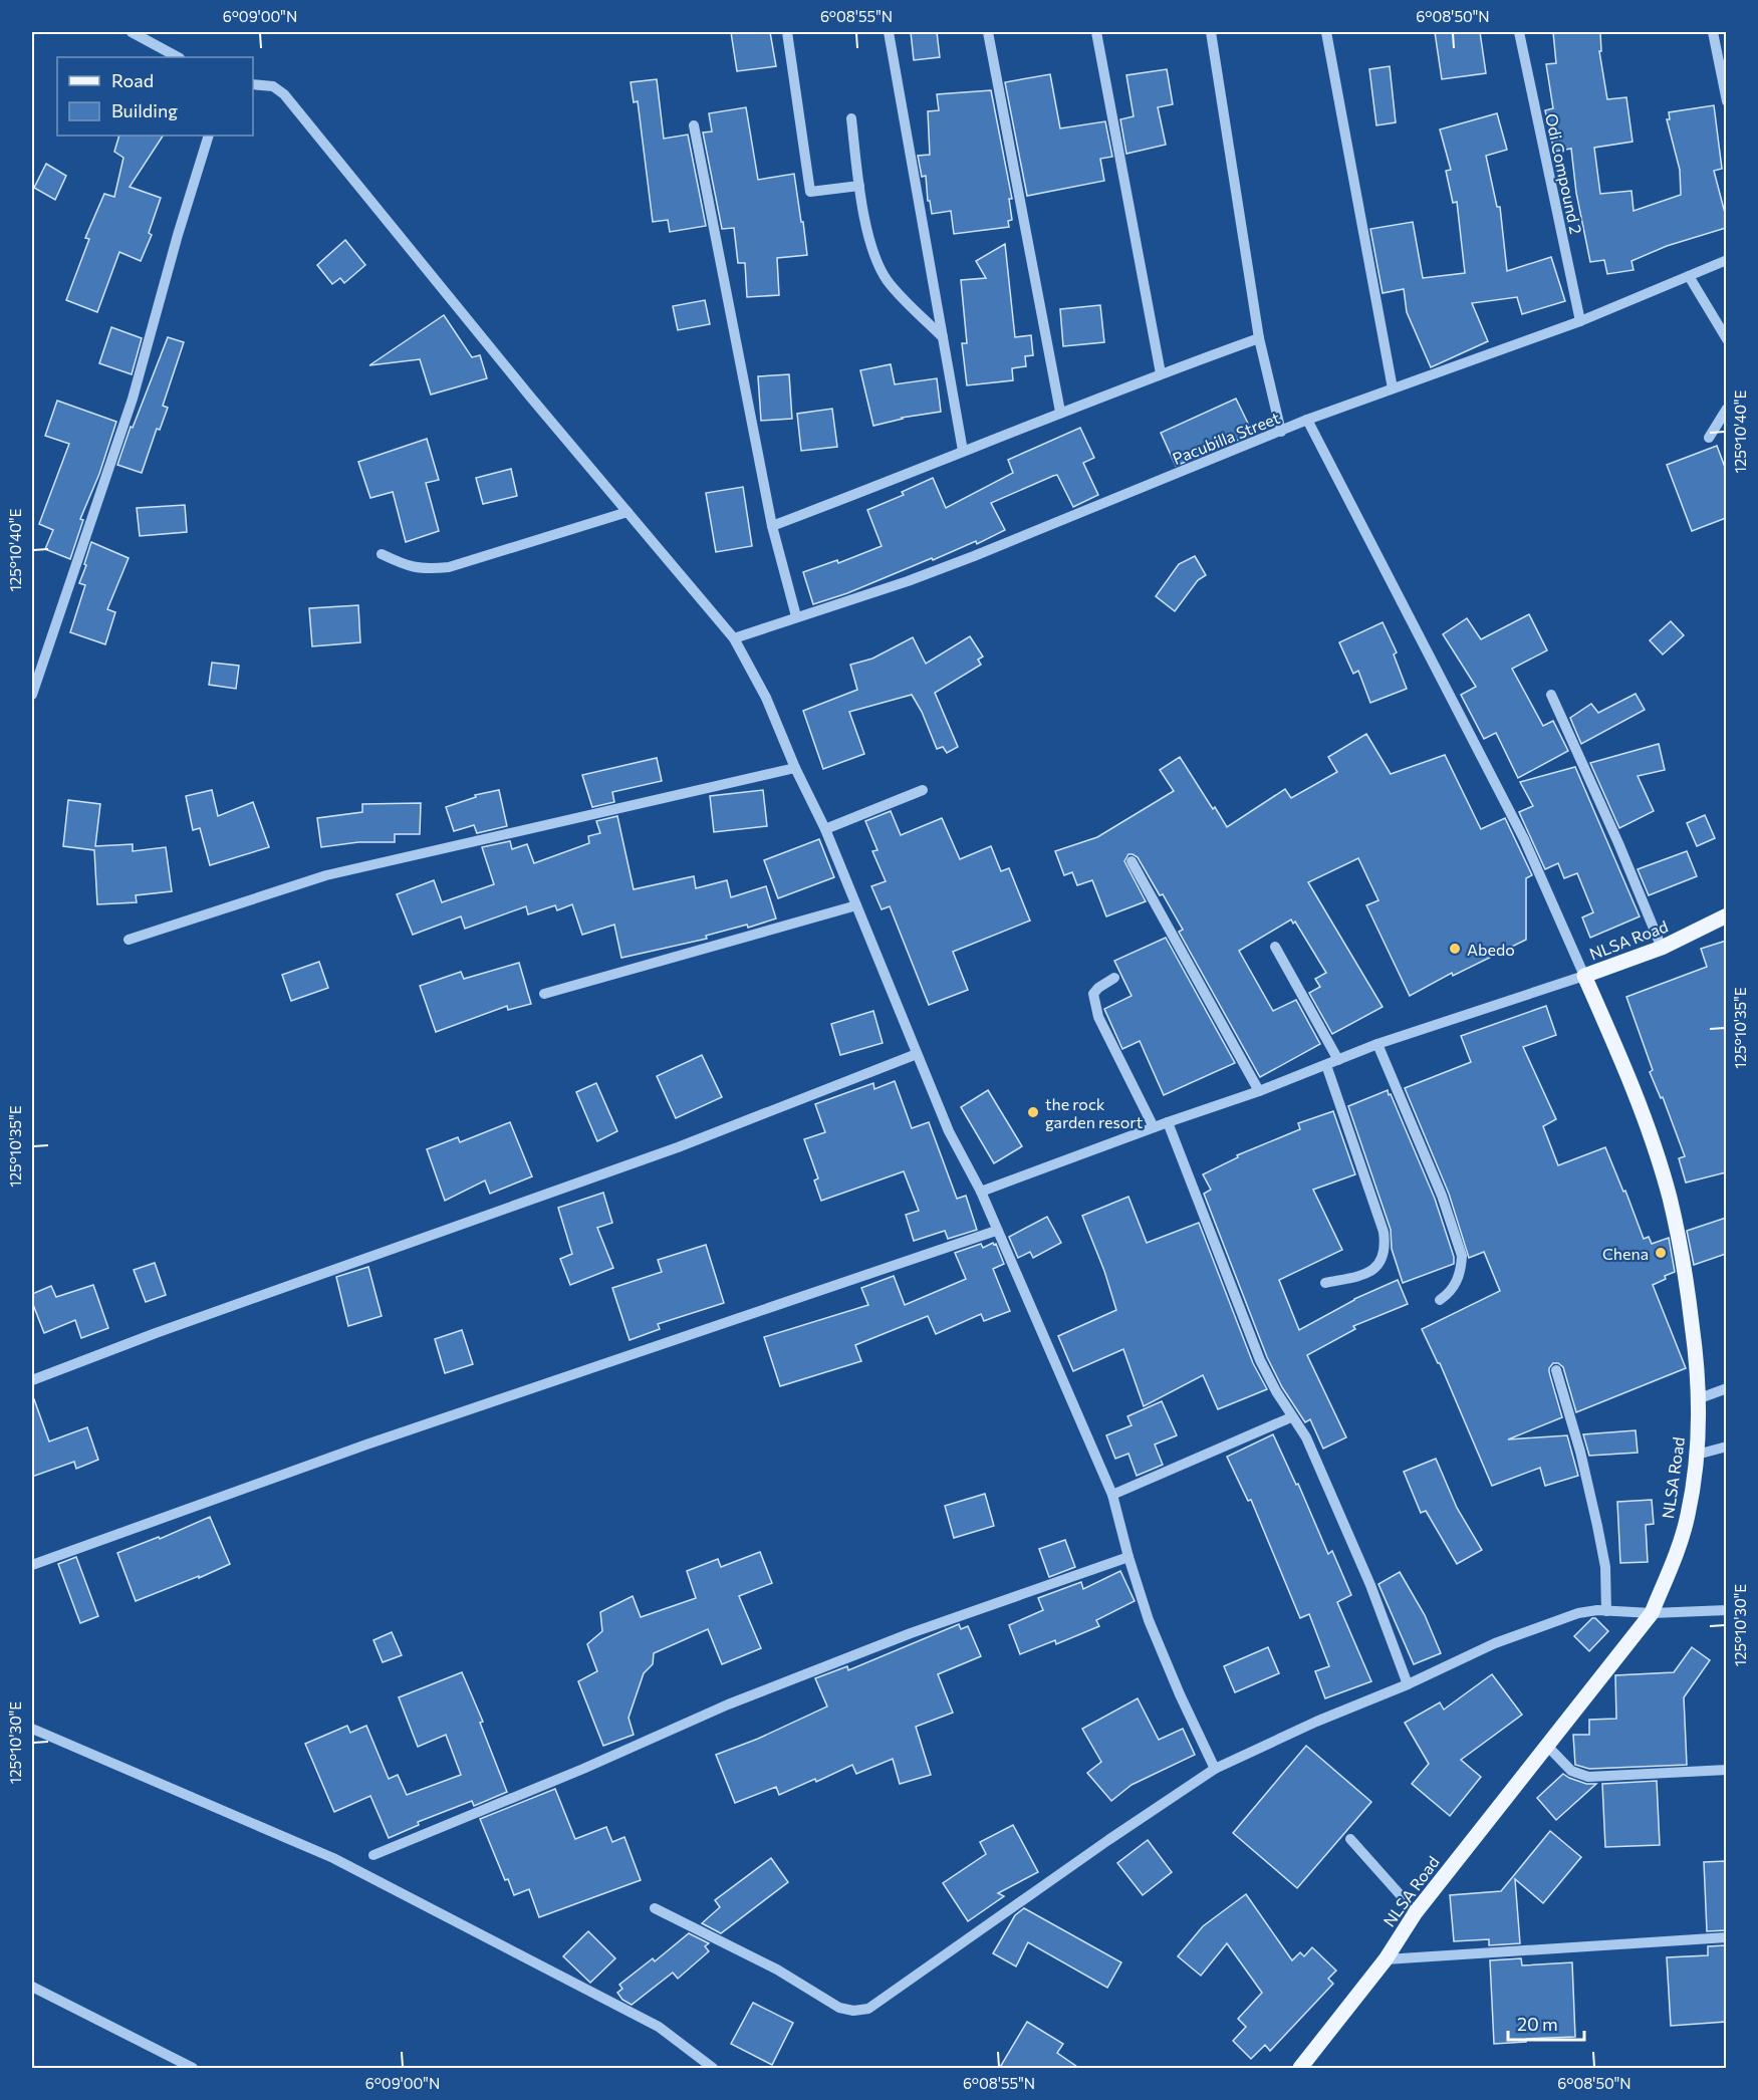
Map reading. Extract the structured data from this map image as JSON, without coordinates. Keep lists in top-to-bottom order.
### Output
{
  "streets": {
    "main road": ["NLSA Road"],
    "street": ["Odi Compound 2", "Pacubilla Street"]
  },
  "crossings": [
    ["Odi Compound 2", "Pacubilla Street"]
  ],
  "places": ["Abedo", "the rock garden resort", "Chena"],
  "legend": ["Road", "Building"],
  "scale_bar": "20 m",
  "coordinates": [
    "6°09'00\"N",
    "6°08'55\"N",
    "6°08'50\"N",
    "125°10'40\"E",
    "125°10'35\"E",
    "125°10'30\"E"
  ]
}
